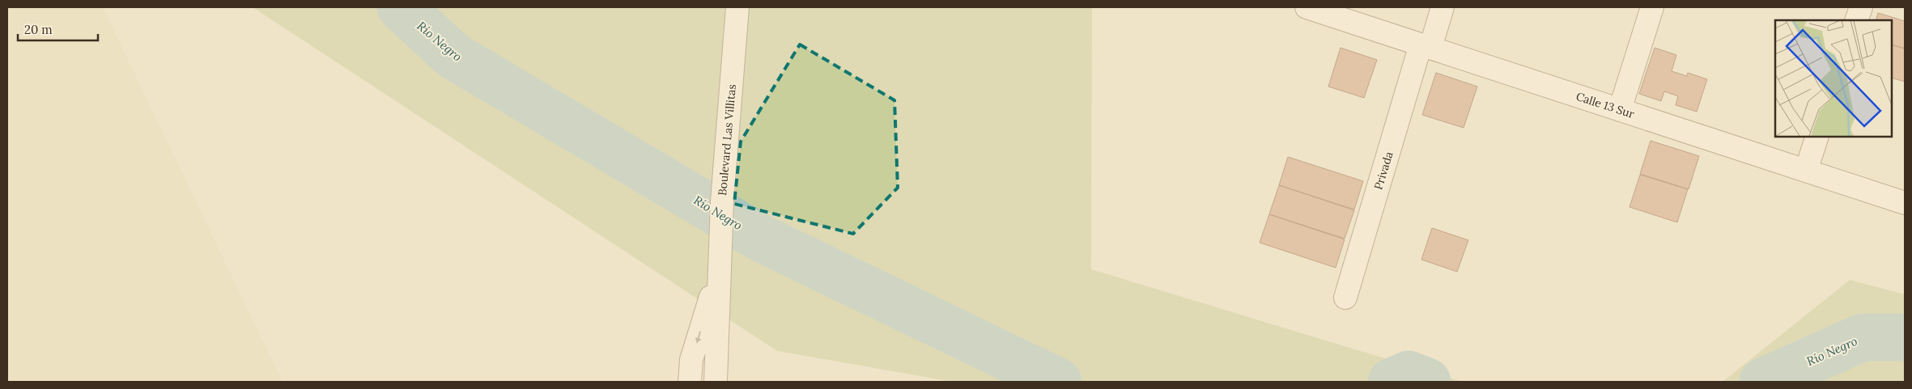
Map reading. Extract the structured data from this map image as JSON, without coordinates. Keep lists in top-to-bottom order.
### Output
{
  "streets": {
    "street": ["Calle 13 Sur", "Boulevard Las Villitas", "Privada"]
  },
  "crossings": [
    ["Calle 13 Sur", "Privada"]
  ],
  "water": ["Río Negro"],
  "scale_bar": "20 m"
}
